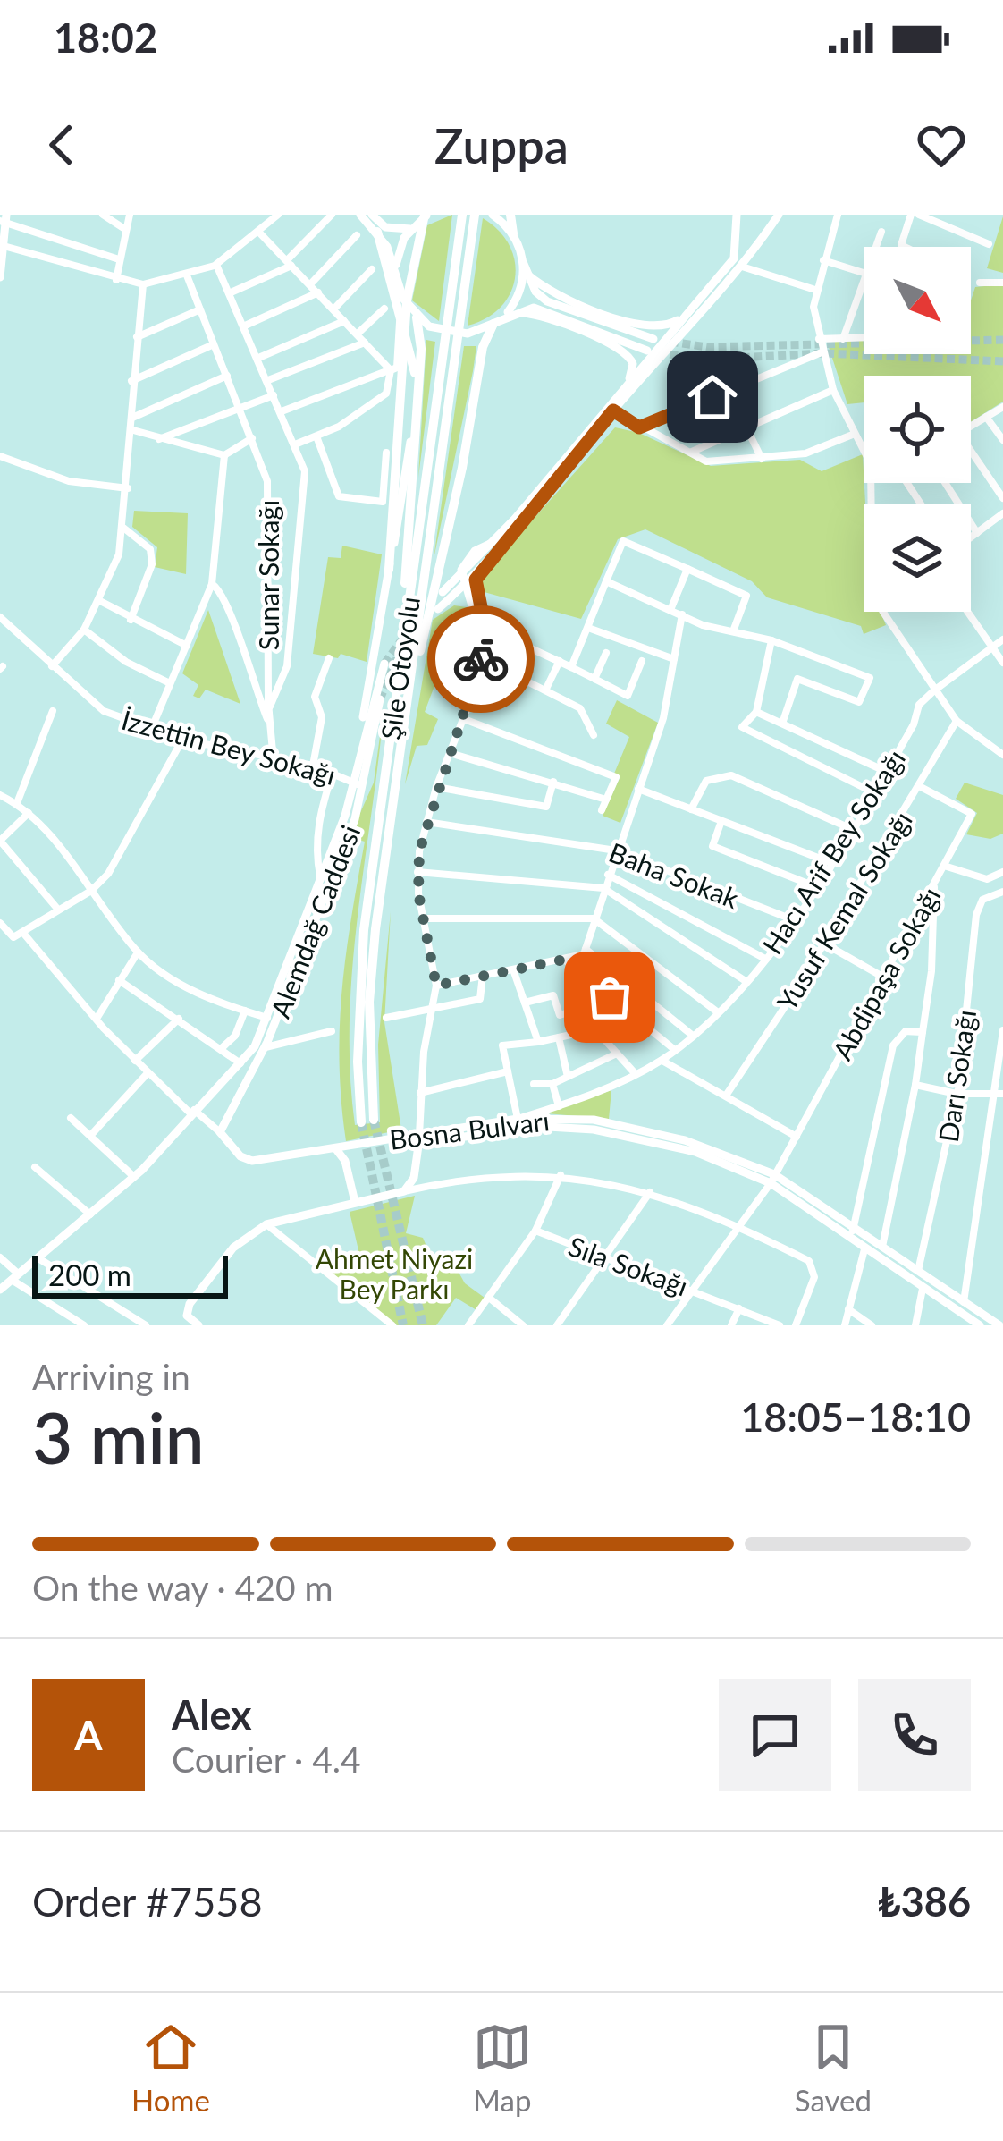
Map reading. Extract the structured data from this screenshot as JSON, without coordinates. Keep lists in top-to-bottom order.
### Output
{
  "streets": {
    "highway": ["Şile Otoyolu"],
    "main road": ["Alemdağ Caddesi", "Bosna Bulvarı"],
    "street": [
      "Sunar Sokağı",
      "İzzettin Bey Sokağı",
      "Hacı Arif Bey Sokağı",
      "Baha Sokak",
      "Yusuf Kemal Sokağı",
      "Abdipaşa Sokağı",
      "Darı Sokağı",
      "Sıla Sokağı"
    ]
  },
  "crossings": [
    ["Sunar Sokağı", "İzzettin Bey Sokağı"],
    ["İzzettin Bey Sokağı", "Alemdağ Caddesi"],
    ["Hacı Arif Bey Sokağı", "Baha Sokak"],
    ["Hacı Arif Bey Sokağı", "Bosna Bulvarı"],
    ["Yusuf Kemal Sokağı", "Abdipaşa Sokağı"],
    ["Alemdağ Caddesi", "Bosna Bulvarı"],
    ["Abdipaşa Sokağı", "Bosna Bulvarı"],
    ["Abdipaşa Sokağı", "Sıla Sokağı"],
    ["Darı Sokağı", "Bosna Bulvarı"]
  ],
  "parks": ["Ahmet Niyazi Bey Parkı"],
  "scale_bar": "200 m",
  "north": "bottom right",
  "page": {
    "status": "18:02",
    "header": "Zuppa",
    "scale": "200 m",
    "heading": ["3 min", "Arriving in", "18:05–18:10"],
    "panel": [
      "Alex",
      "Courier · 4.4",
      "Order #7558",
      "₺386"
    ],
    "bar": "On the way · 420 m",
    "round": "A",
    "tabs": ["Home", "Map", "Saved"]
  }
}
